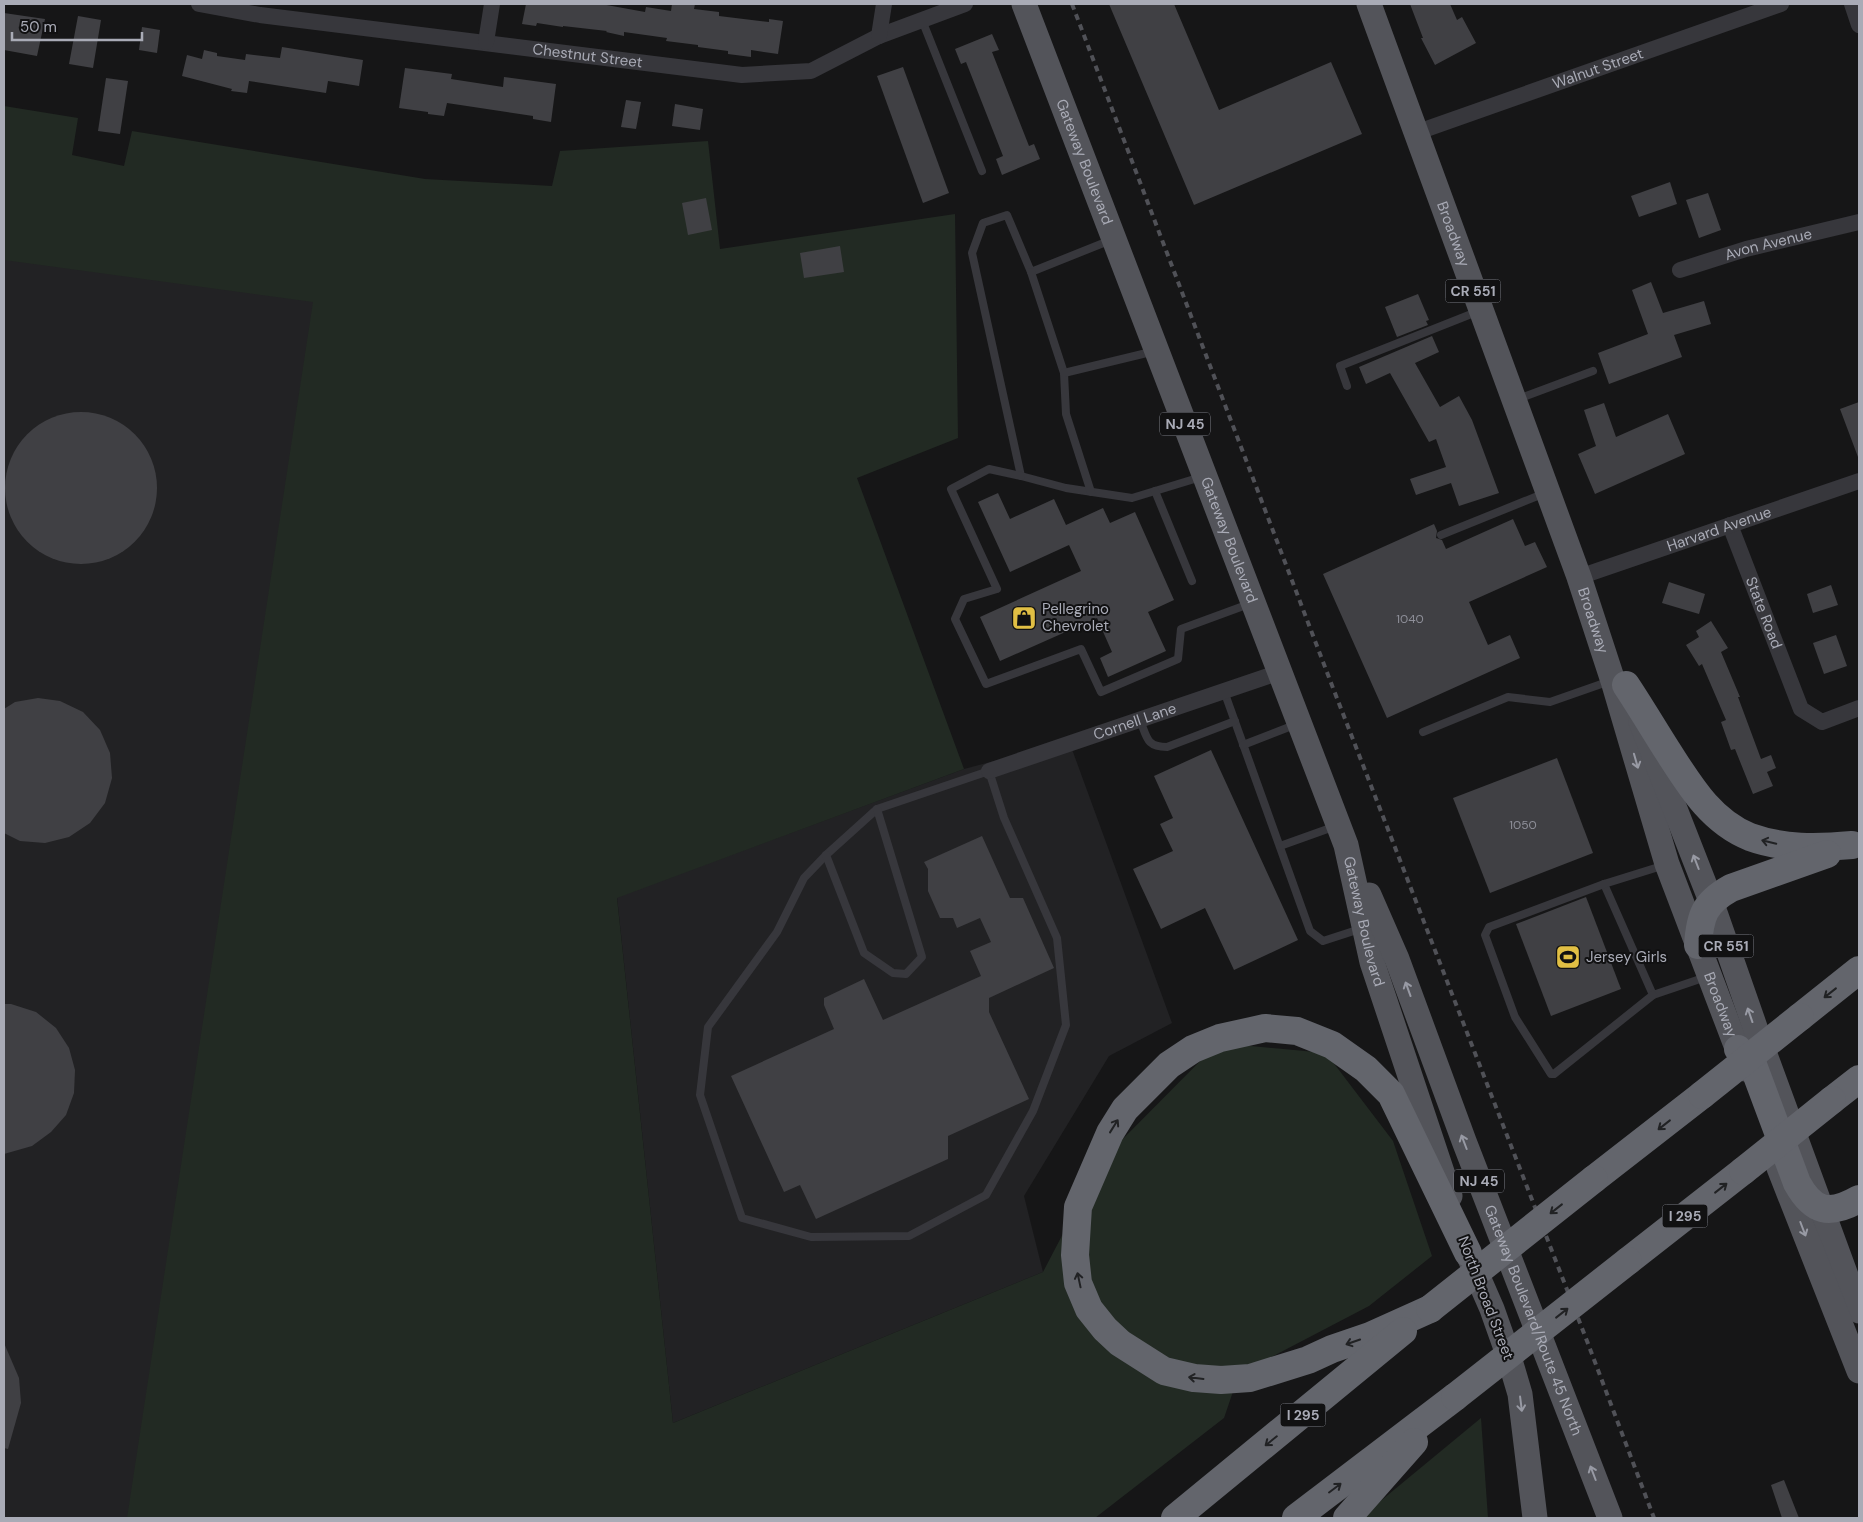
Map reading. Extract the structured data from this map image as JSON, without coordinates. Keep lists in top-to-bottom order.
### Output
{
  "streets": {
    "highway": ["I 295"],
    "main road": [
      "Gateway Boulevard",
      "Broadway",
      "CR 551",
      "NJ 45",
      "North Broad Street",
      "Gateway Boulevard/Route 45 North"
    ],
    "street": [
      "Chestnut Street",
      "Walnut Street",
      "Avon Avenue",
      "Harvard Avenue",
      "State Road",
      "Cornell Lane"
    ]
  },
  "crossings": [
    ["Walnut Street", "Broadway"],
    ["Gateway Boulevard", "Cornell Lane"],
    ["Gateway Boulevard", "North Broad Street"],
    ["Gateway Boulevard", "Gateway Boulevard/Route 45 North"],
    ["Broadway", "Harvard Avenue"],
    ["Harvard Avenue", "State Road"]
  ],
  "one_way": ["North Broad Street", "Gateway Boulevard/Route 45 North"],
  "places": {
    "shop": ["Pellegrino Chevrolet"],
    "sports": ["Jersey Girls"]
  },
  "house_numbers": ["1040", "1050"],
  "scale_bar": "50 m"
}
